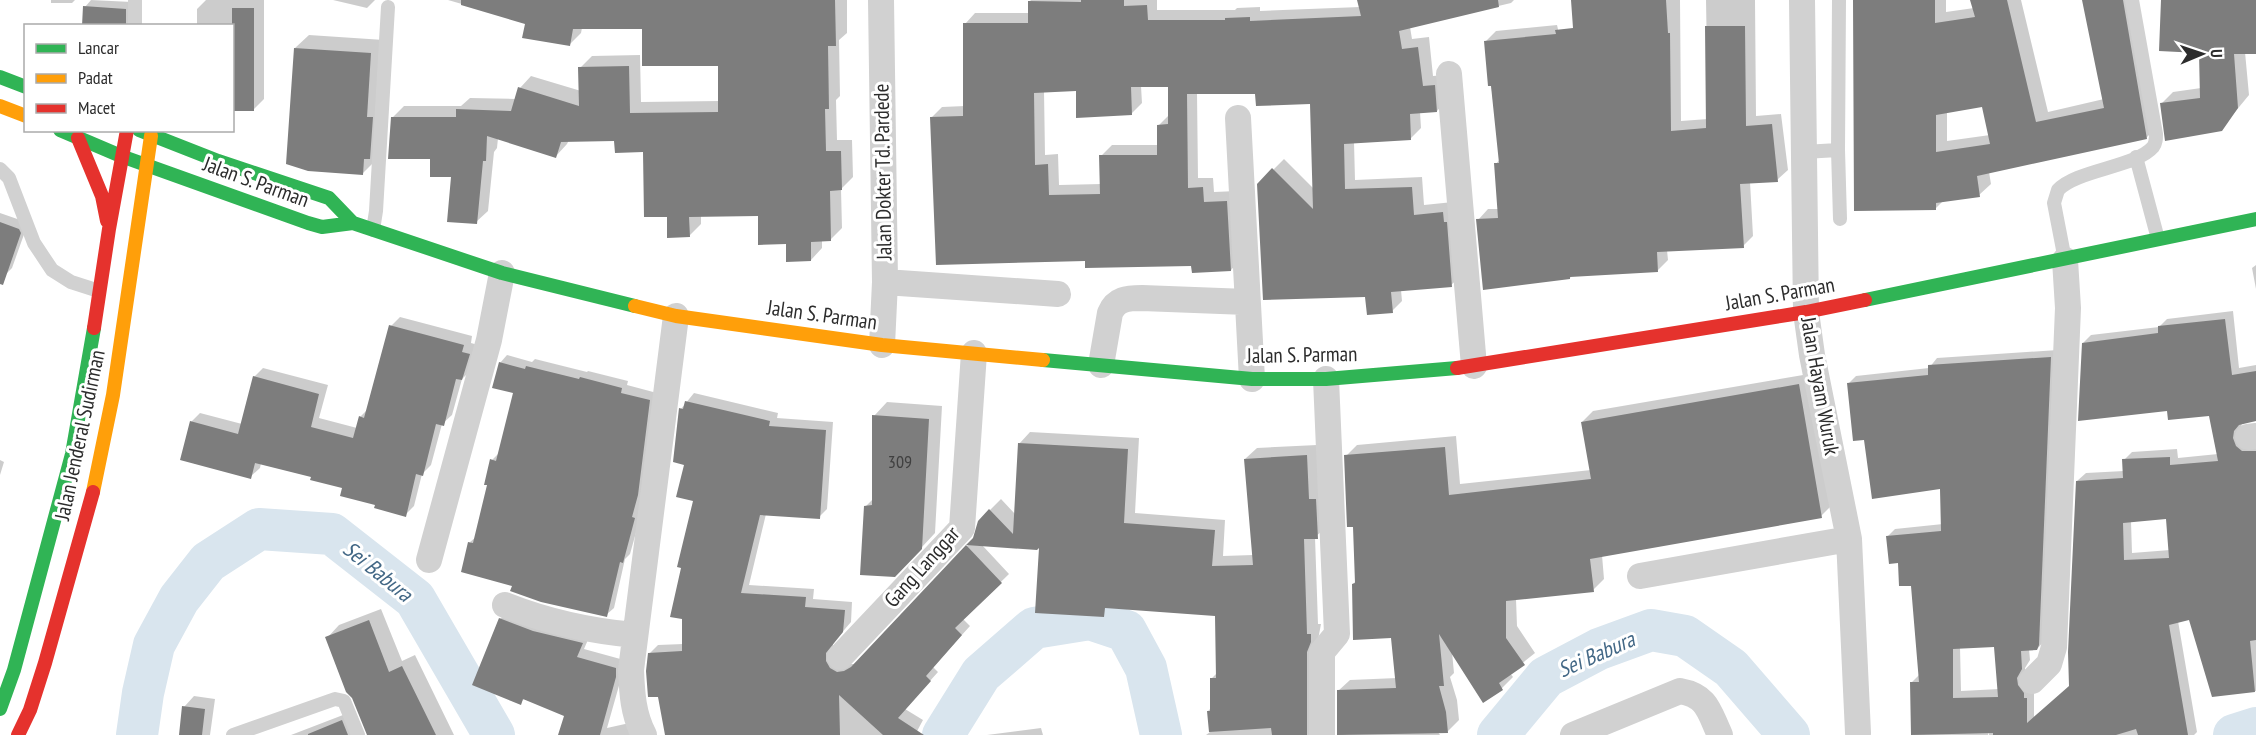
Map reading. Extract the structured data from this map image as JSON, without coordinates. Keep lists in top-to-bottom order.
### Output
{
  "streets": {
    "main road": ["Jalan S. Parman", "Jalan Jenderal Sudirman"],
    "street": ["Jalan Dokter Td. Pardede", "Jalan Hayam Wuruk", "Gang Langgar"]
  },
  "crossings": [
    ["Jalan Dokter Td. Pardede", "Jalan S. Parman"],
    ["Jalan S. Parman", "Jalan Hayam Wuruk"],
    ["Jalan S. Parman", "Jalan Jenderal Sudirman"],
    ["Jalan S. Parman", "Gang Langgar"]
  ],
  "water": ["Sei Babura"],
  "house_numbers": ["309"],
  "legend": ["Lancar", "Padat", "Macet"],
  "north": "right"
}
